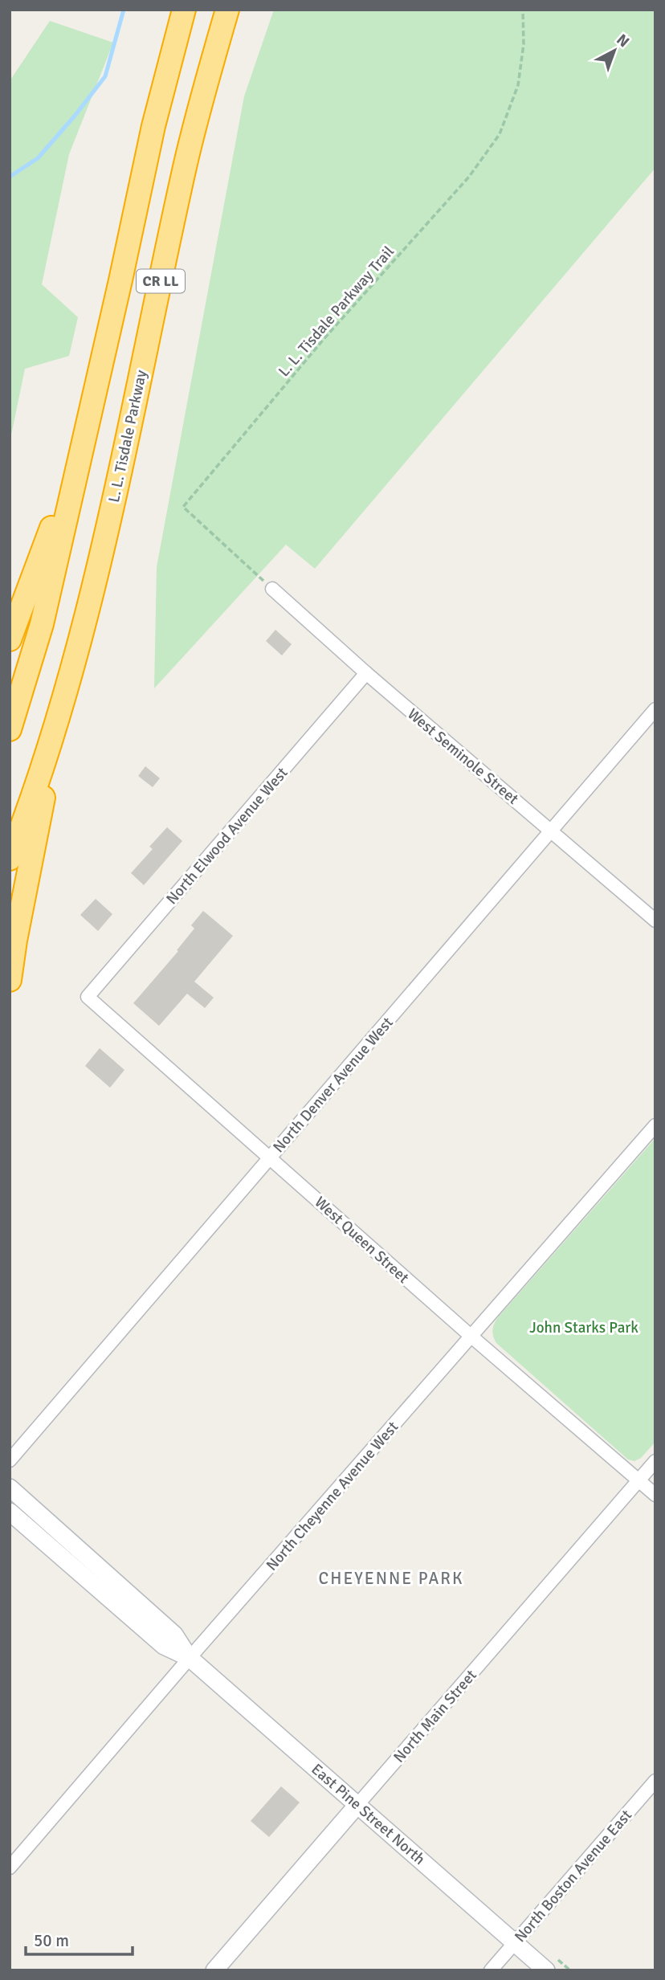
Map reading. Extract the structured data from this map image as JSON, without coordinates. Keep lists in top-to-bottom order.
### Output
{
  "streets": {
    "highway": ["CR LL", "L. L. Tisdale Parkway"],
    "street": [
      "West Seminole Street",
      "North Elwood Avenue West",
      "North Denver Avenue West",
      "West Queen Street",
      "North Cheyenne Avenue West",
      "North Main Street",
      "East Pine Street North",
      "North Boston Avenue East"
    ],
    "path": ["L. L. Tisdale Parkway Trail"]
  },
  "crossings": [
    ["L. L. Tisdale Parkway Trail", "West Seminole Street"],
    ["West Seminole Street", "North Elwood Avenue West"],
    ["West Seminole Street", "North Denver Avenue West"],
    ["North Elwood Avenue West", "West Queen Street"],
    ["North Denver Avenue West", "West Queen Street"],
    ["West Queen Street", "North Cheyenne Avenue West"],
    ["West Queen Street", "North Main Street"],
    ["North Cheyenne Avenue West", "East Pine Street North"],
    ["North Main Street", "East Pine Street North"],
    ["East Pine Street North", "North Boston Avenue East"]
  ],
  "districts": ["CHEYENNE PARK"],
  "parks": ["John Starks Park"],
  "scale_bar": "50 m",
  "north": "top right"
}
